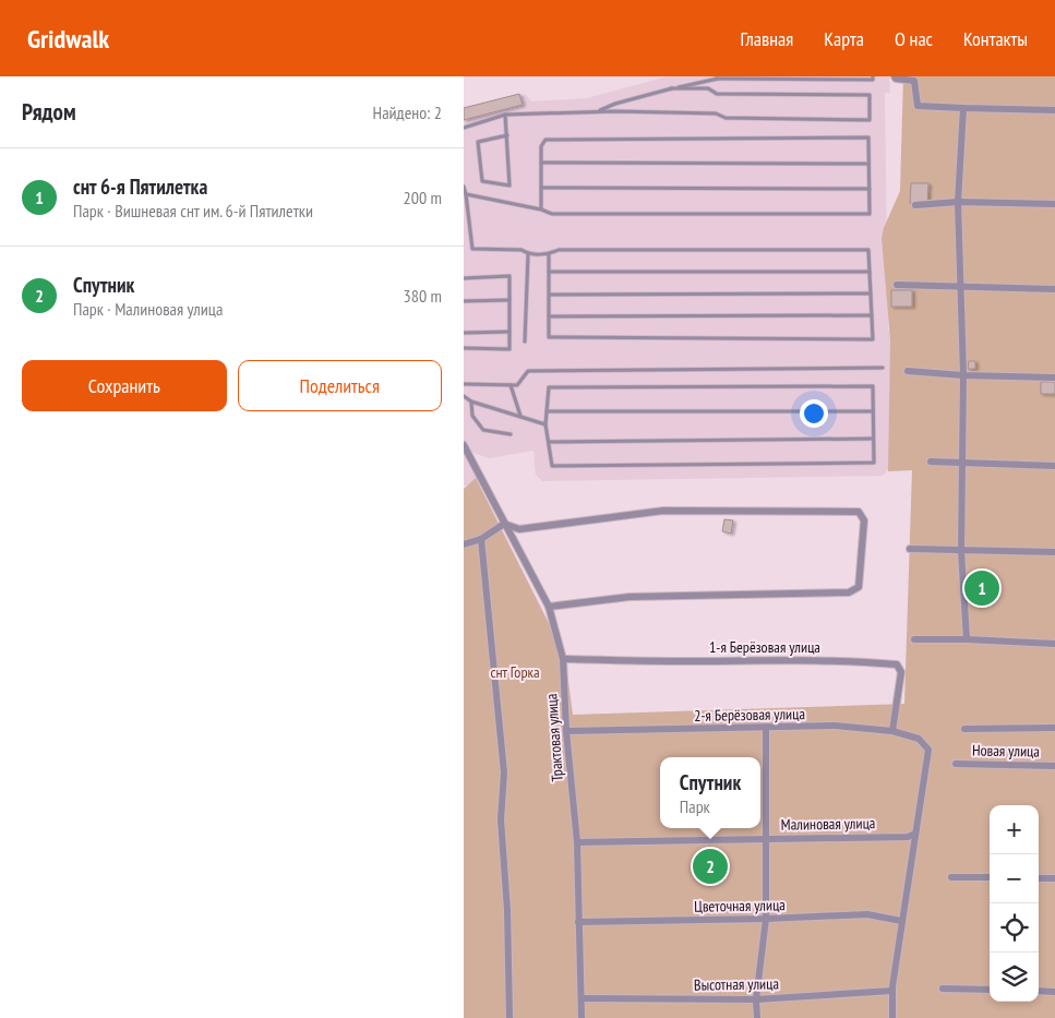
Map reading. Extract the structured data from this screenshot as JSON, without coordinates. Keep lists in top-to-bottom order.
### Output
{
  "streets": {
    "street": [
      "1-я Берёзовая улица",
      "2-я Берёзовая улица",
      "Трактовая улица",
      "Новая улица",
      "Малиновая улица",
      "Цветочная улица",
      "Высотная улица"
    ]
  },
  "crossings": [
    ["1-я Берёзовая улица", "2-я Берёзовая улица"],
    ["1-я Берёзовая улица", "Трактовая улица"],
    ["2-я Берёзовая улица", "Трактовая улица"],
    ["2-я Берёзовая улица", "Малиновая улица"],
    ["Трактовая улица", "Малиновая улица"],
    ["Трактовая улица", "Цветочная улица"],
    ["Трактовая улица", "Высотная улица"]
  ],
  "parks": ["снт Горка"],
  "page": {
    "header": "Gridwalk",
    "nav": [
      "Главная",
      "Карта",
      "О нас",
      "Контакты"
    ],
    "heading": ["Рядом", "Найдено: 2"],
    "list": [
      {
        "mark": "1",
        "name": "снт 6-я Пятилетка",
        "note": "Парк · Вишневая снт им. 6-й Пятилетки",
        "value": "200 m"
      },
      {
        "mark": "2",
        "name": "Спутник",
        "note": "Парк · Малиновая улица",
        "value": "380 m"
      }
    ],
    "buttons": ["Сохранить", "Поделиться"],
    "pins": ["1", "2"],
    "popup": ["Спутник", "Парк"],
    "map_buttons": ["+", "−"]
  }
}
